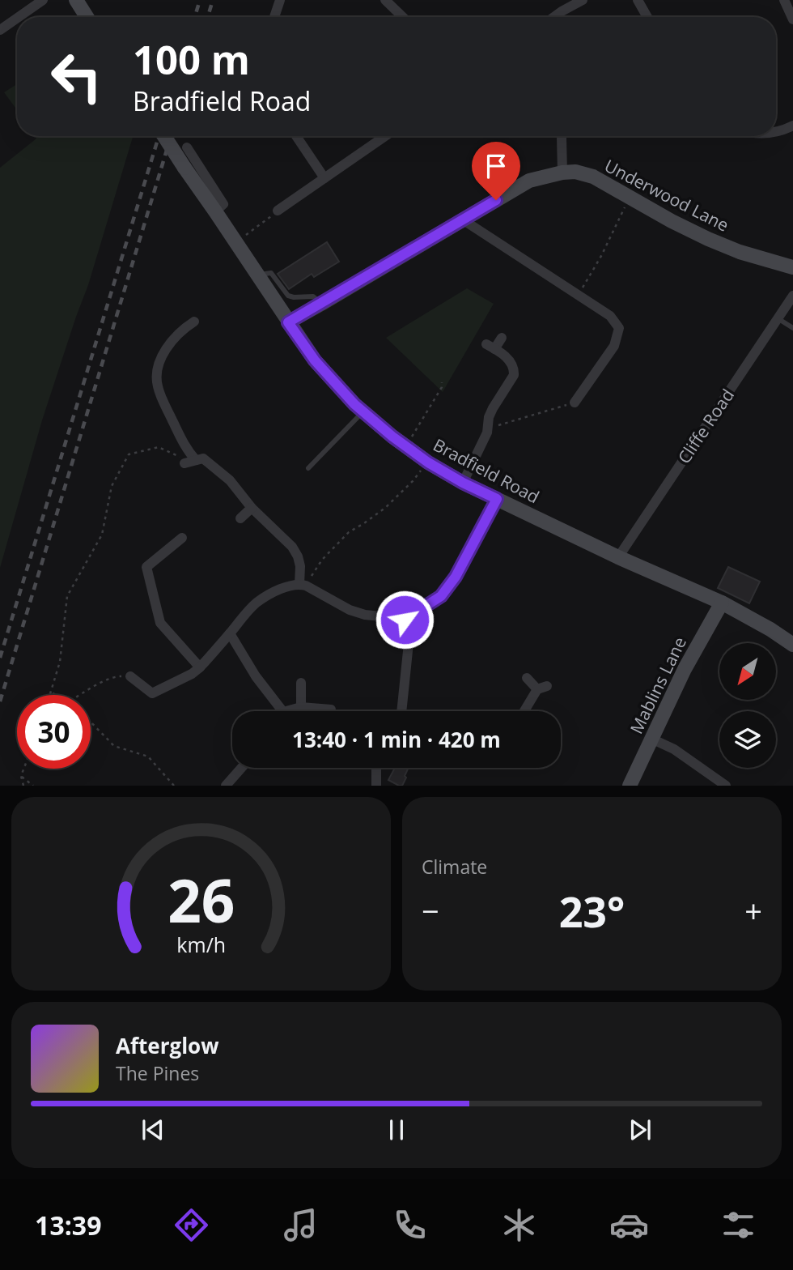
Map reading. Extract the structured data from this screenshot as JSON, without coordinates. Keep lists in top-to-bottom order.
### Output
{
  "streets": {
    "main road": ["Underwood Lane", "Bradfield Road", "Mablins Lane"],
    "street": ["Cliffe Road"]
  },
  "crossings": [
    ["Underwood Lane", "Bradfield Road"],
    ["Cliffe Road", "Bradfield Road"],
    ["Bradfield Road", "Mablins Lane"]
  ],
  "north": "bottom left",
  "page": {
    "turn": ["100 m", "Bradfield Road"],
    "limit": "30",
    "trip": "13:40 · 1 min · 420 m",
    "tile": "Climate",
    "heat": ["−", "23°", "+"],
    "song": ["Afterglow", "The Pines"],
    "tabs": "13:39",
    "gauge": ["26", "km/h"]
  }
}
